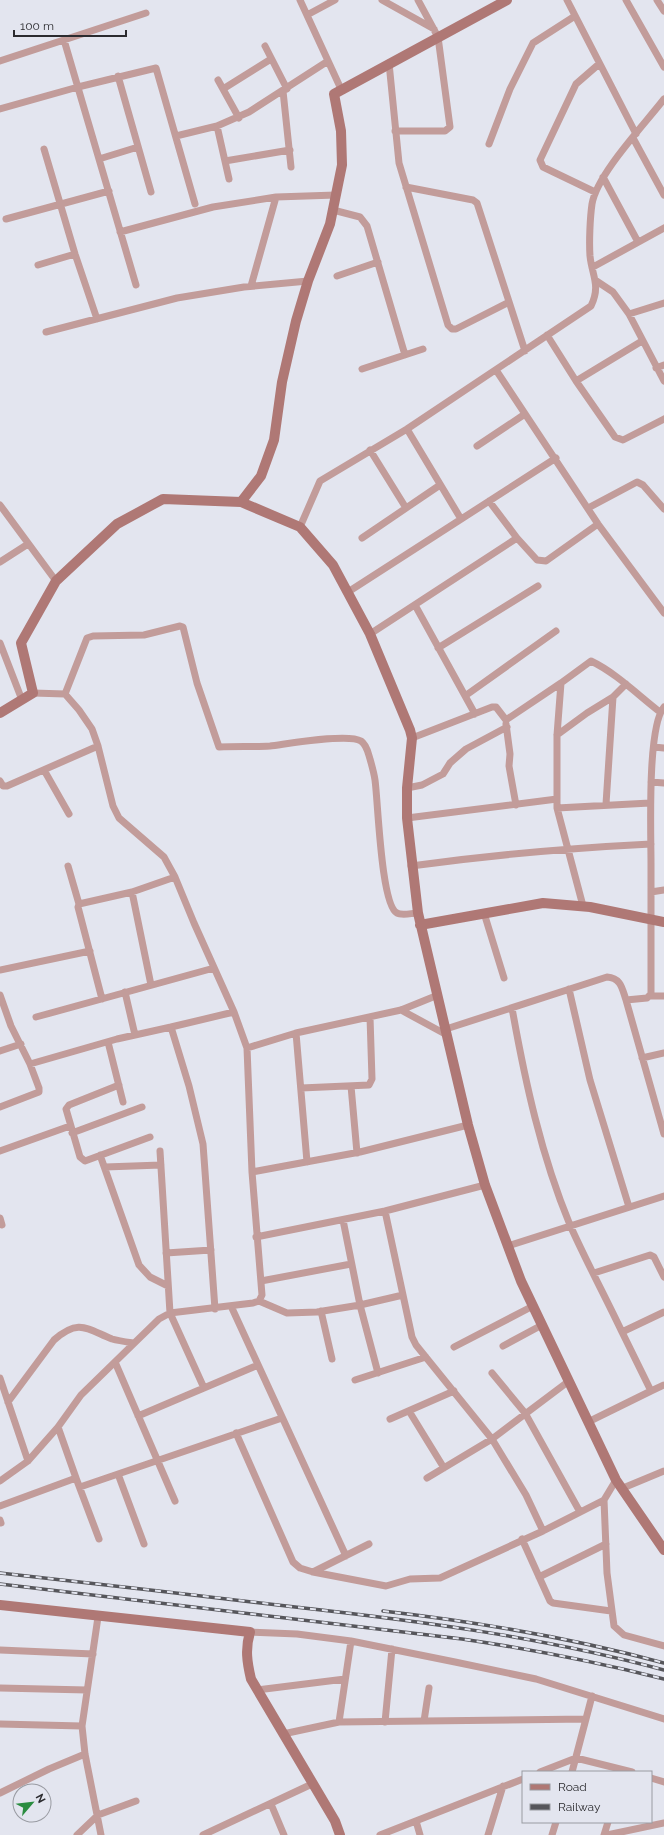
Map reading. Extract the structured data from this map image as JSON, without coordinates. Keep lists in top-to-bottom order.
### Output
{
  "legend": ["Road", "Railway"],
  "scale_bar": "100 m",
  "north": "top right"
}
